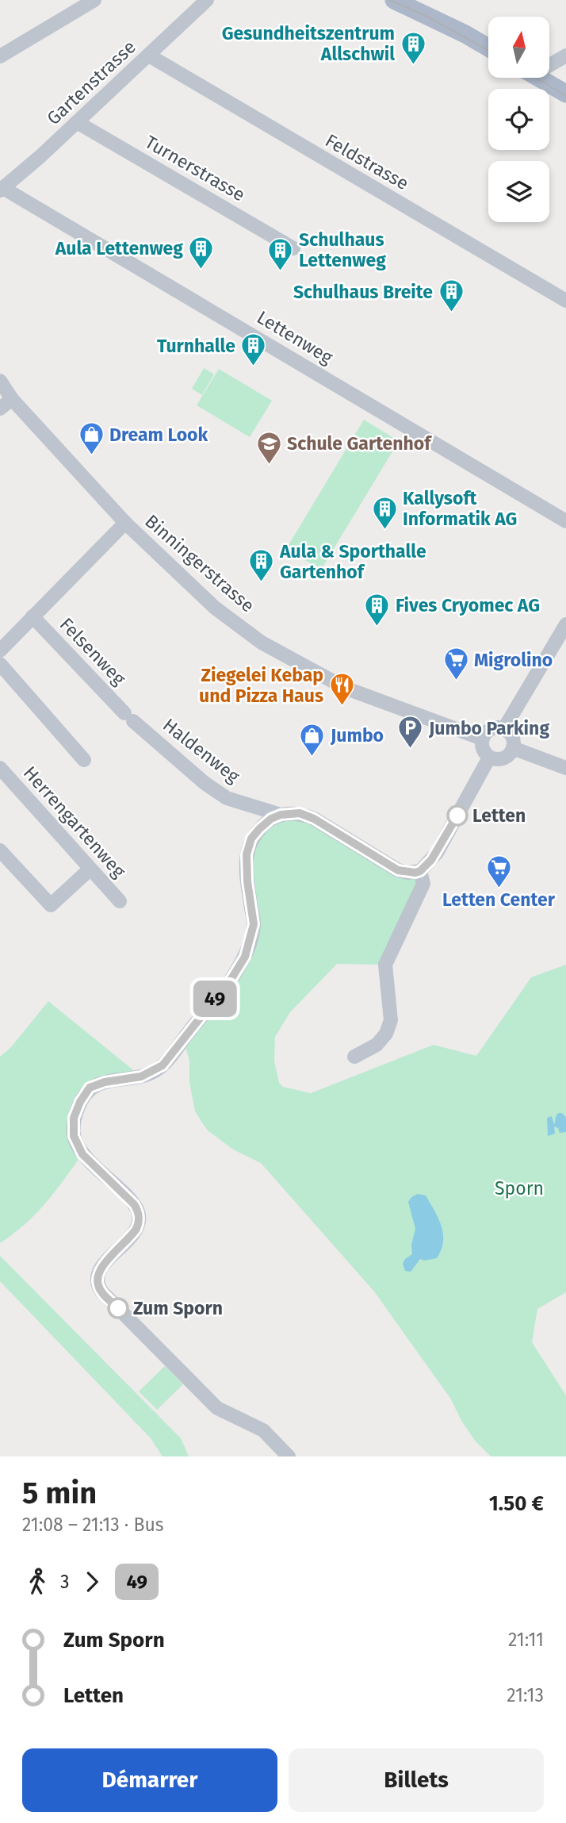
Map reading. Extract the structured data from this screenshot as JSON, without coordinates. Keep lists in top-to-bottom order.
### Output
{
  "streets": {
    "street": [
      "Gartenstrasse",
      "Feldstrasse",
      "Turnerstrasse",
      "Lettenweg",
      "Binningerstrasse",
      "Felsenweg",
      "Haldenweg",
      "Herrengartenweg"
    ]
  },
  "crossings": [
    ["Gartenstrasse", "Feldstrasse"],
    ["Gartenstrasse", "Turnerstrasse"],
    ["Gartenstrasse", "Lettenweg"],
    ["Binningerstrasse", "Felsenweg"],
    ["Felsenweg", "Haldenweg"]
  ],
  "parks": ["Sporn"],
  "places": {
    "building": [
      "Gesundheitszentrum Allschwil",
      "Aula Lettenweg",
      "Schulhaus Lettenweg",
      "Schulhaus Breite",
      "Turnhalle",
      "Kallysoft Informatik AG",
      "Aula & Sporthalle Gartenhof",
      "Fives Cryomec AG"
    ],
    "shop": ["Dream Look", "Jumbo"],
    "school or university": ["Schule Gartenhof"],
    "supermarket": ["Migrolino", "Letten Center"],
    "restaurant": ["Ziegelei Kebap und Pizza Haus"],
    "parking": ["Jumbo Parking"],
    "other": ["Letten", "Zum Sporn"]
  },
  "lines": ["bus line 49"],
  "north": "top",
  "page": {
    "on_map": "49",
    "heading": ["5 min", "21:08 – 21:13 · Bus", "1.50 €"],
    "legs": ["3", "49"],
    "list": [
      {
        "name": "Zum Sporn",
        "value": "21:11"
      },
      {
        "name": "Letten",
        "value": "21:13"
      }
    ],
    "buttons": ["Démarrer", "Billets"]
  }
}
